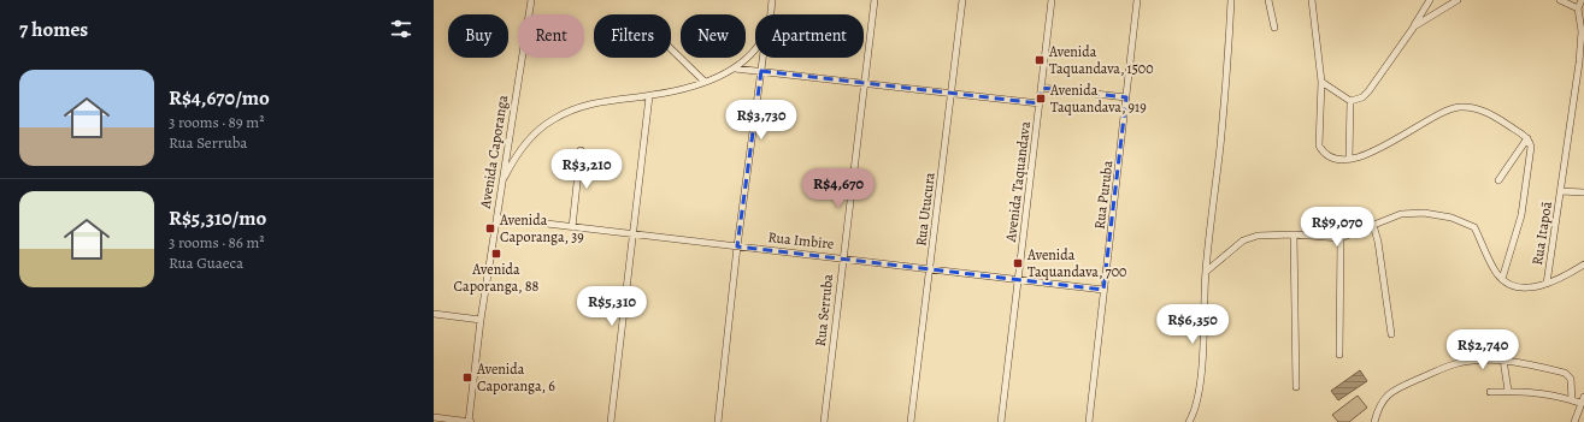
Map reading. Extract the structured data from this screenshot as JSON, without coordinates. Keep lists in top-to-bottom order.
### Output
{
  "streets": {
    "street": [
      "Avenida Caporanga",
      "Avenida Taquandava",
      "Rua Puruba",
      "Rua Utucura",
      "Rua Itapoã",
      "Rua Imbire",
      "Rua Serruba"
    ]
  },
  "crossings": [
    ["Avenida Caporanga", "Rua Imbire"],
    ["Avenida Taquandava", "Rua Imbire"],
    ["Rua Puruba", "Rua Imbire"],
    ["Rua Utucura", "Rua Imbire"],
    ["Rua Imbire", "Rua Serruba"]
  ],
  "places": {
    "transit": [
      "Avenida Taquandava, 1500",
      "Avenida Taquandava, 919",
      "Avenida Caporanga, 39",
      "Avenida Caporanga, 88",
      "Avenida Taquandava, 700",
      "Avenida Caporanga, 6"
    ]
  },
  "page": {
    "heading": "7 homes",
    "chip": [
      "Buy",
      "Rent",
      "Filters",
      "New",
      "Apartment"
    ],
    "list": [
      {
        "name": "R$4,670/mo",
        "note": "3 rooms · 89 m² · Rua Serruba"
      },
      {
        "name": "R$5,310/mo",
        "note": "3 rooms · 86 m² · Rua Guaeca"
      }
    ],
    "price": [
      "R$3,730",
      "R$3,210",
      "R$4,670",
      "R$9,070",
      "R$5,310",
      "R$6,350",
      "R$2,740"
    ]
  }
}
